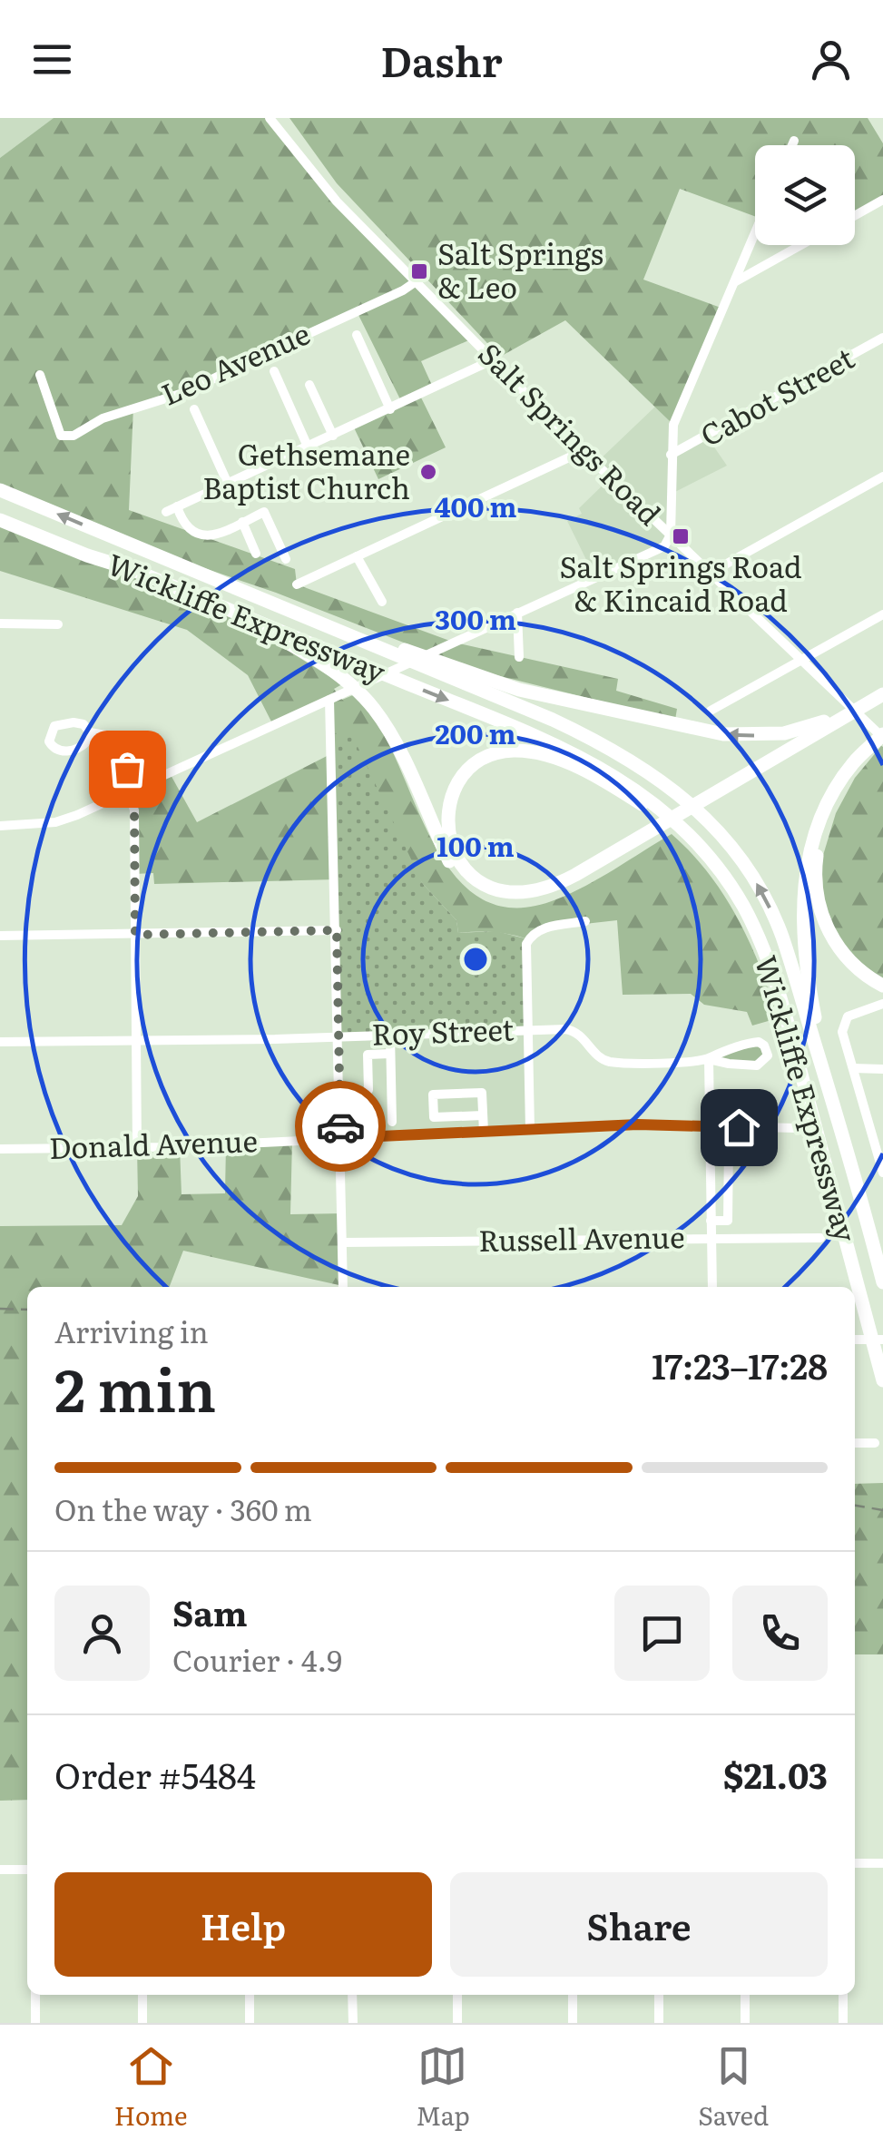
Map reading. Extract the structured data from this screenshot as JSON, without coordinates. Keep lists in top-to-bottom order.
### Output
{
  "streets": {
    "highway": ["Wickliffe Expressway"],
    "street": [
      "Leo Avenue",
      "Cabot Street",
      "Salt Springs Road",
      "Roy Street",
      "Donald Avenue",
      "Russell Avenue"
    ]
  },
  "crossings": [
    ["Leo Avenue", "Salt Springs Road"]
  ],
  "places": {
    "transit": ["Salt Springs & Leo", "Salt Springs Road & Kincaid Road"],
    "other": ["Gethsemane Baptist Church"]
  },
  "page": {
    "header": "Dashr",
    "heading": ["2 min", "Arriving in", "17:23–17:28"],
    "panel": [
      "Sam",
      "Courier · 4.9",
      "Order #5484",
      "$21.03"
    ],
    "bar": "On the way · 360 m",
    "buttons": ["Help", "Share"],
    "tabs": ["Home", "Map", "Saved"]
  },
  "rings": [
    "400 m",
    "300 m",
    "200 m",
    "100 m"
  ]
}
